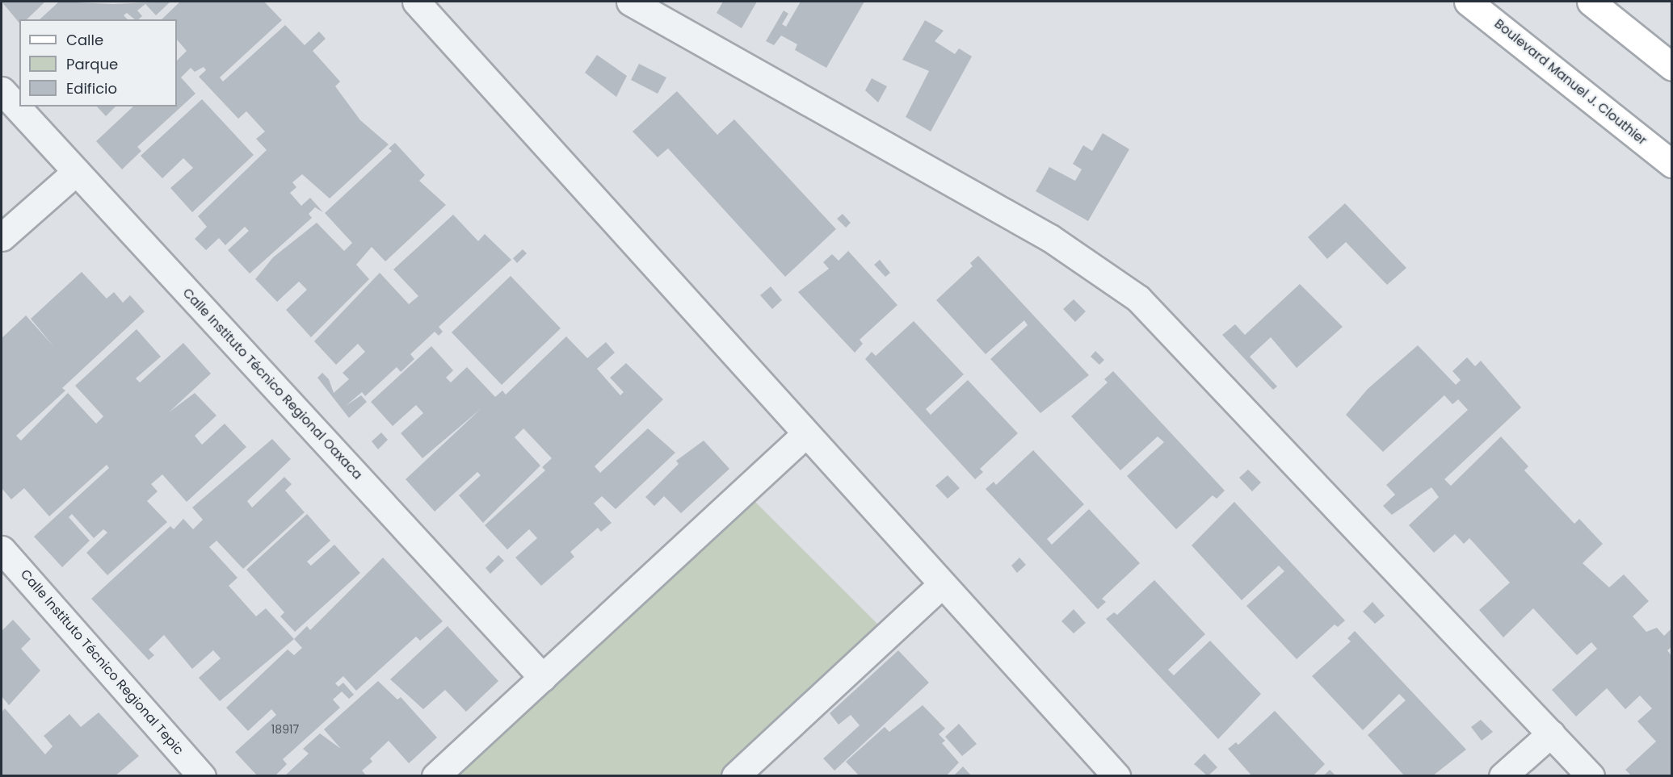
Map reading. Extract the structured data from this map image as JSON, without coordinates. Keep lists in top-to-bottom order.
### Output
{
  "streets": {
    "main road": ["Boulevard Manuel J. Clouthier"],
    "street": ["Calle Instituto Técnico Regional Oaxaca", "Calle Instituto Técnico Regional Tepic"]
  },
  "house_numbers": ["18917"],
  "legend": ["Calle", "Parque", "Edificio"]
}
